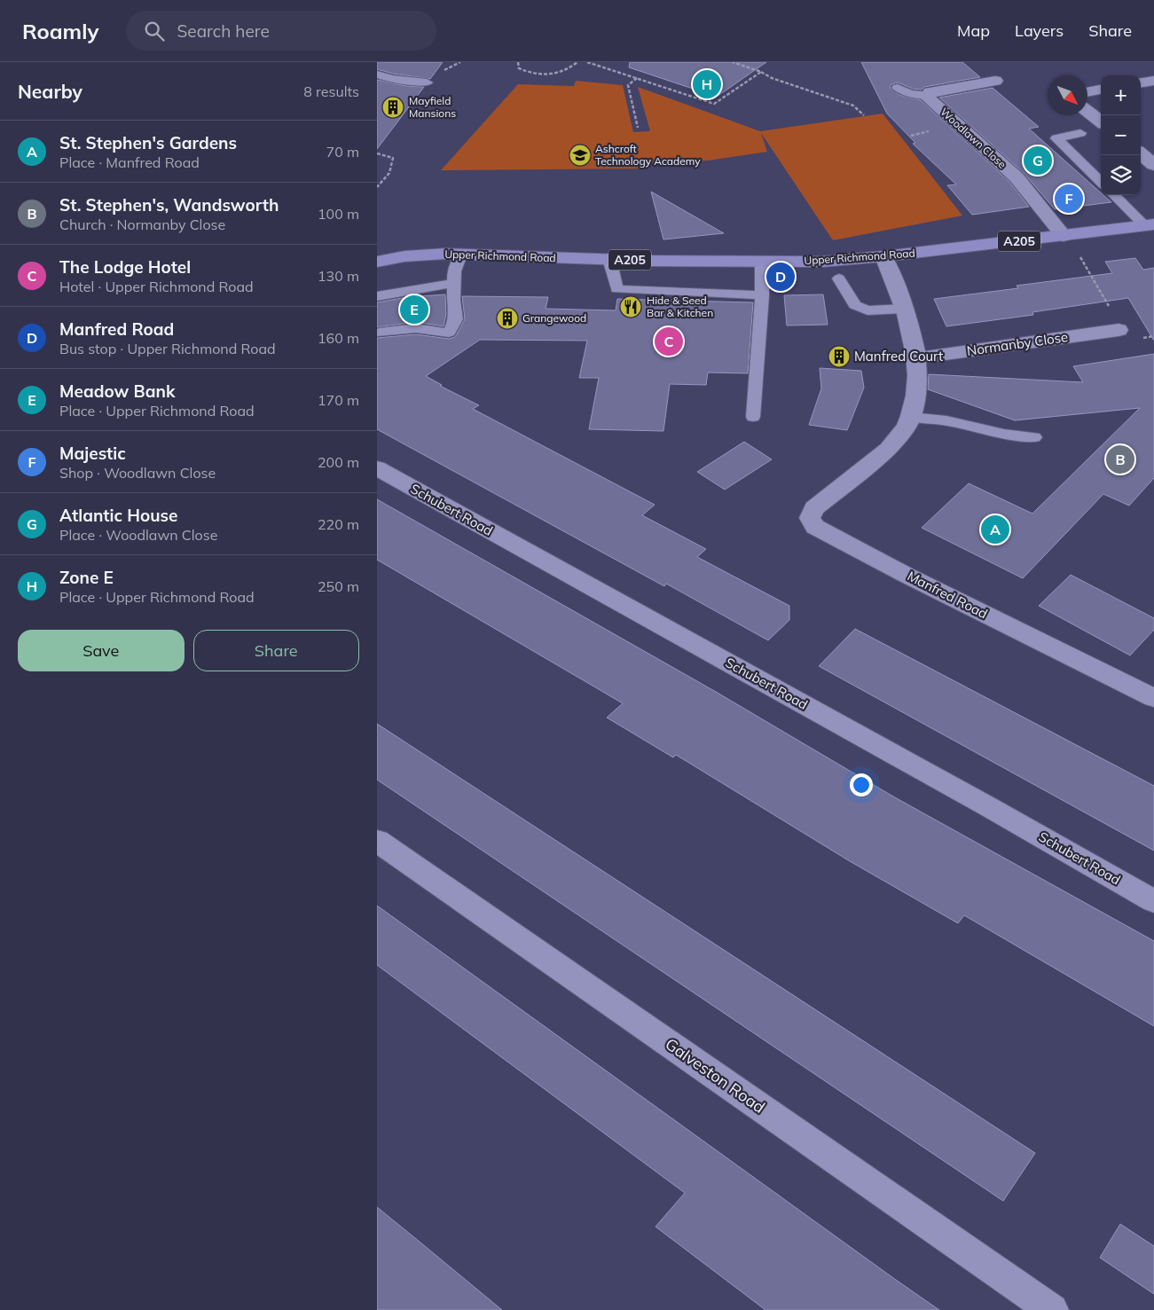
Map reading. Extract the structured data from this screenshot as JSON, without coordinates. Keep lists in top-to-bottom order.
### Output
{
  "streets": {
    "highway": ["A205", "Upper Richmond Road"],
    "street": [
      "Woodlawn Close",
      "Normanby Close",
      "Schubert Road",
      "Manfred Road",
      "Galveston Road"
    ]
  },
  "crossings": [
    ["Woodlawn Close", "Upper Richmond Road"],
    ["Upper Richmond Road", "Manfred Road"],
    ["Normanby Close", "Manfred Road"]
  ],
  "places": {
    "building": ["Mayfield Mansions", "Grangewood", "Manfred Court"],
    "school or university": ["Ashcroft Technology Academy"],
    "restaurant": ["Hide & Seed Bar & Kitchen"]
  },
  "north": "bottom right",
  "page": {
    "header": "Roamly",
    "search": "Search here",
    "nav": ["Map", "Layers", "Share"],
    "heading": ["Nearby", "8 results"],
    "pins": [
      "H",
      "G",
      "F",
      "D",
      "E",
      "C",
      "B",
      "A"
    ],
    "map_buttons": ["+", "−"],
    "list": [
      {
        "mark": "A",
        "name": "St. Stephen's Gardens",
        "note": "Place · Manfred Road",
        "value": "70 m"
      },
      {
        "mark": "B",
        "name": "St. Stephen's, Wandsworth",
        "note": "Church · Normanby Close",
        "value": "100 m"
      },
      {
        "mark": "C",
        "name": "The Lodge Hotel",
        "note": "Hotel · Upper Richmond Road",
        "value": "130 m"
      },
      {
        "mark": "D",
        "name": "Manfred Road",
        "note": "Bus stop · Upper Richmond Road",
        "value": "160 m"
      },
      {
        "mark": "E",
        "name": "Meadow Bank",
        "note": "Place · Upper Richmond Road",
        "value": "170 m"
      },
      {
        "mark": "F",
        "name": "Majestic",
        "note": "Shop · Woodlawn Close",
        "value": "200 m"
      },
      {
        "mark": "G",
        "name": "Atlantic House",
        "note": "Place · Woodlawn Close",
        "value": "220 m"
      },
      {
        "mark": "H",
        "name": "Zone E",
        "note": "Place · Upper Richmond Road",
        "value": "250 m"
      }
    ],
    "buttons": ["Save", "Share"]
  }
}
